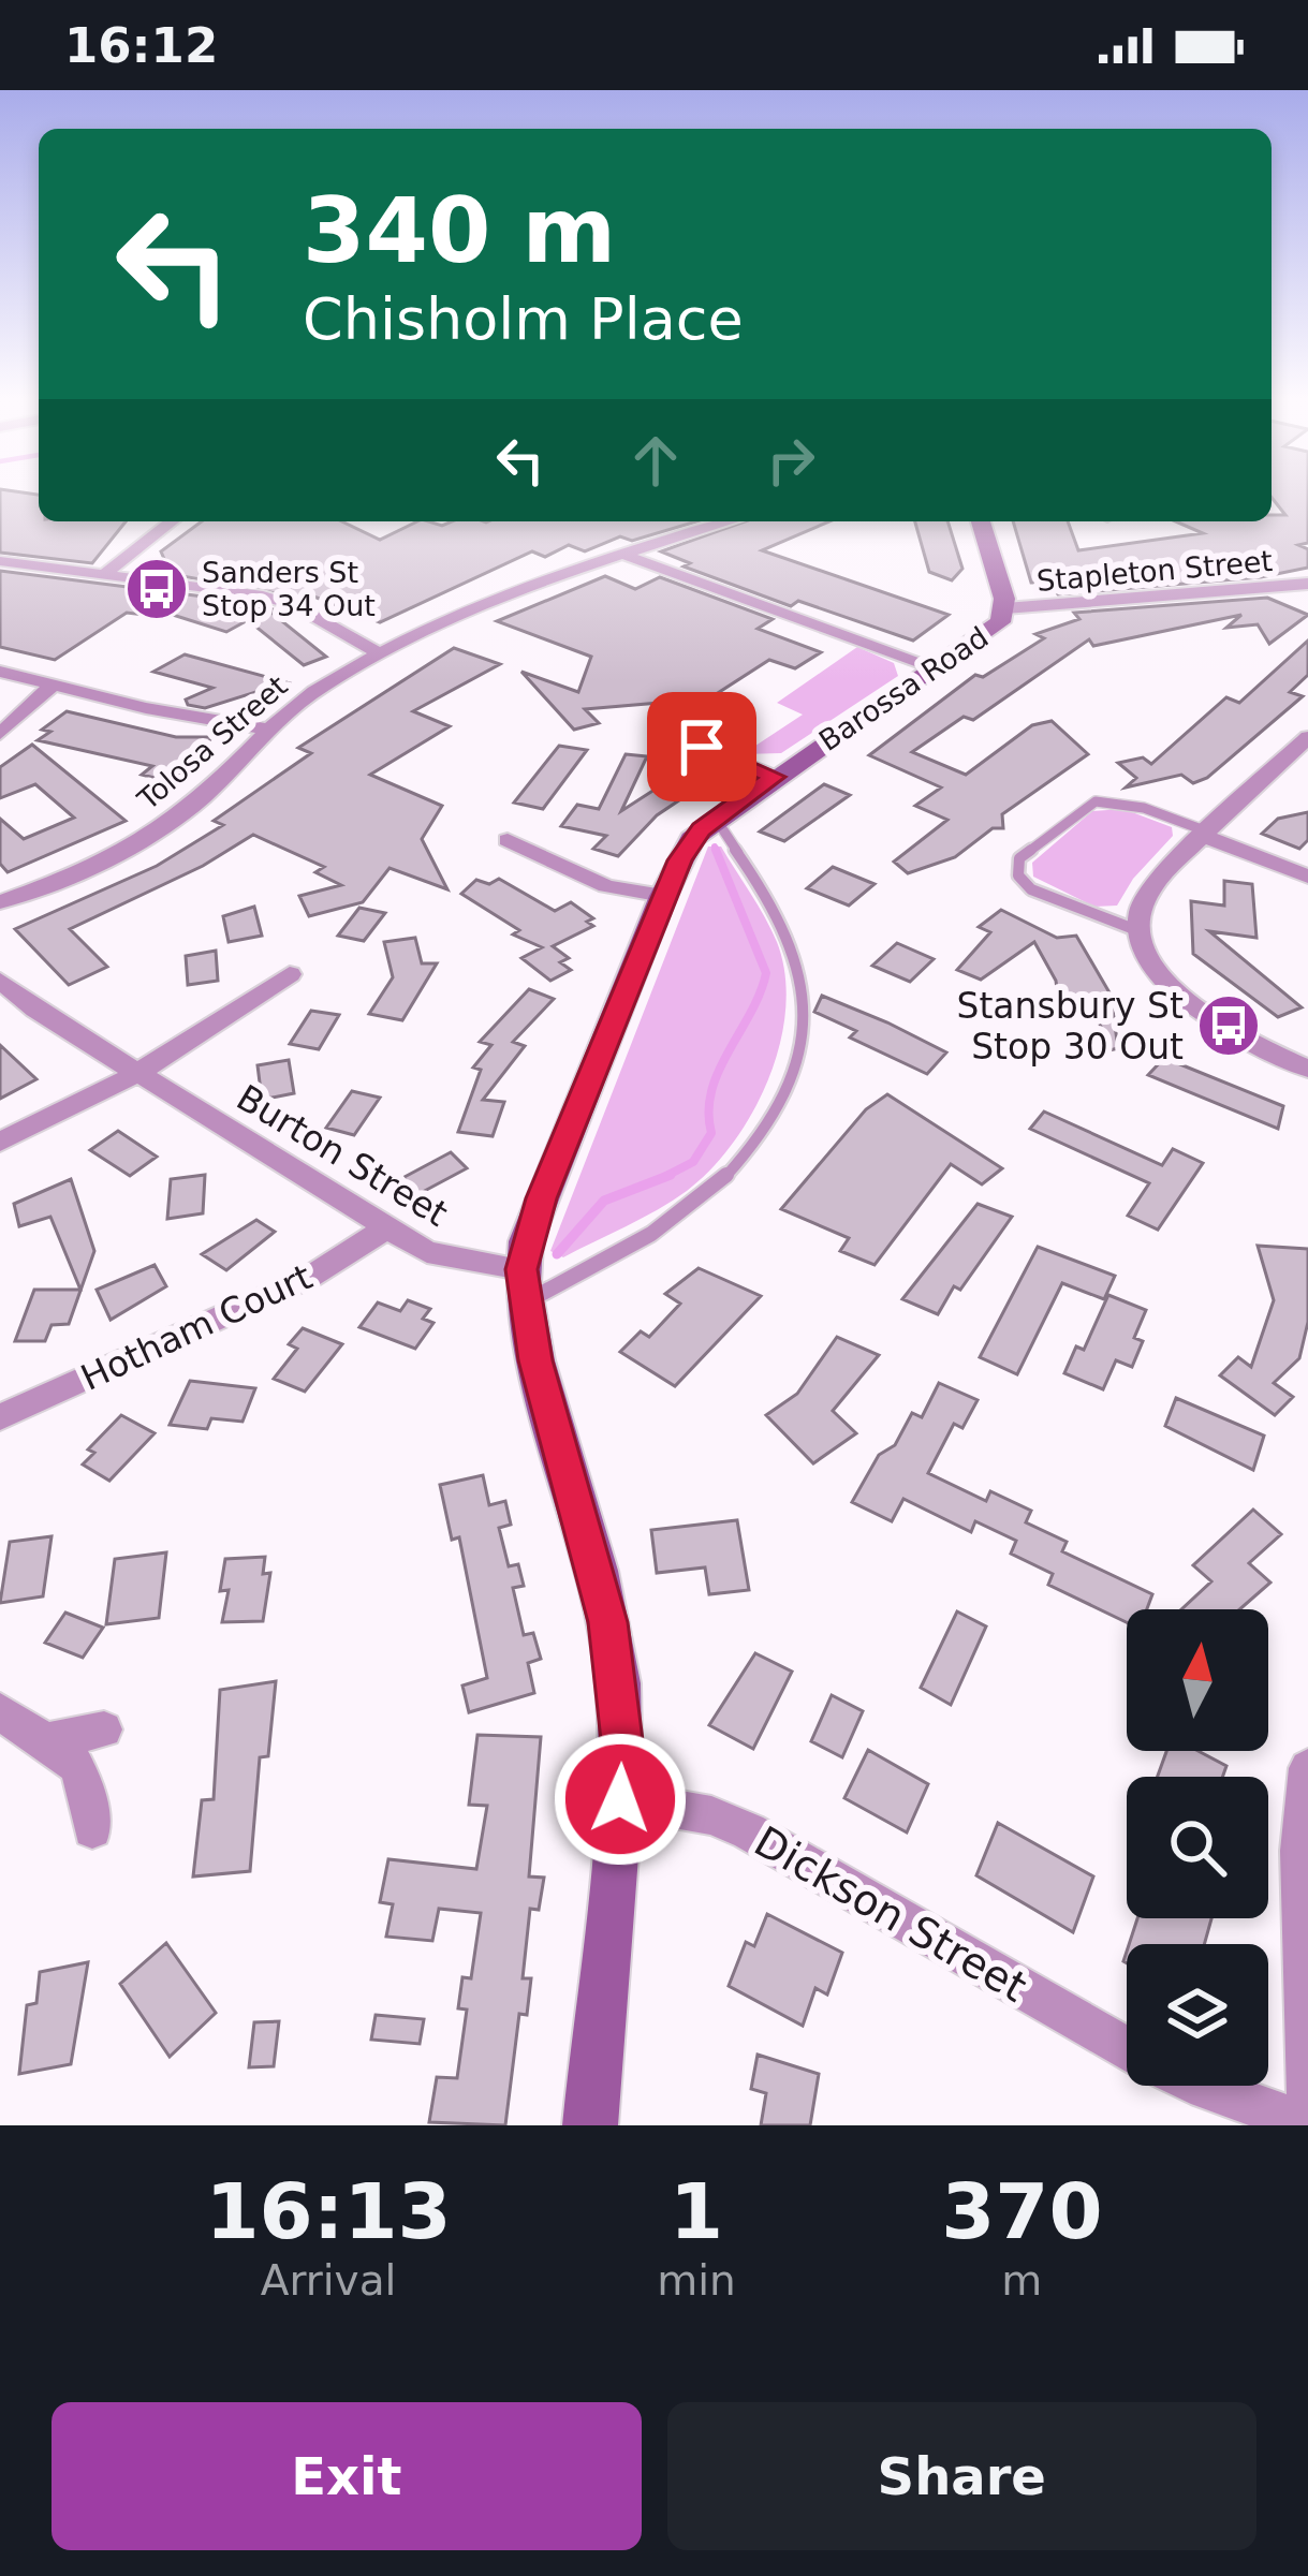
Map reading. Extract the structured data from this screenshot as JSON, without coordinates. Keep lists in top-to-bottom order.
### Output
{
  "streets": {
    "street": [
      "Stapleton Street",
      "Barossa Road",
      "Tolosa Street",
      "Burton Street",
      "Hotham Court",
      "Dickson Street"
    ]
  },
  "crossings": [
    ["Stapleton Street", "Barossa Road"],
    ["Barossa Road", "Burton Street"],
    ["Barossa Road", "Dickson Street"],
    ["Burton Street", "Hotham Court"]
  ],
  "places": {
    "bus stop": ["Sanders St Stop 34 Out", "Stansbury St Stop 30 Out"]
  },
  "north": "top",
  "page": {
    "status": "16:12",
    "turn": ["340 m", "Chisholm Place"],
    "eta": [
      "16:13",
      "Arrival",
      "1",
      "min",
      "370",
      "m"
    ],
    "buttons": ["Exit", "Share"]
  }
}
